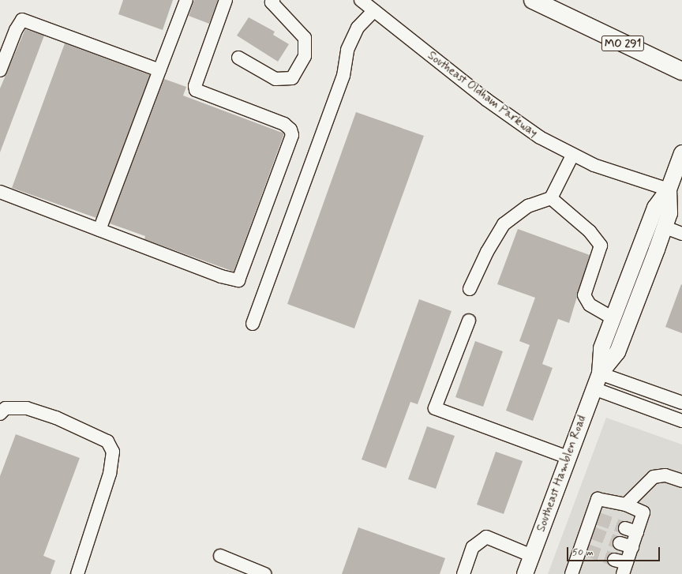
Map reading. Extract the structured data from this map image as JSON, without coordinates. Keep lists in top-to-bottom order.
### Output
{
  "streets": {
    "highway": ["MO 291"],
    "main road": ["Southeast Hamblen Road"],
    "street": ["Southeast Oldham Parkway"]
  },
  "crossings": [
    ["Southeast Oldham Parkway", "Southeast Hamblen Road"]
  ],
  "scale_bar": "50 m"
}
